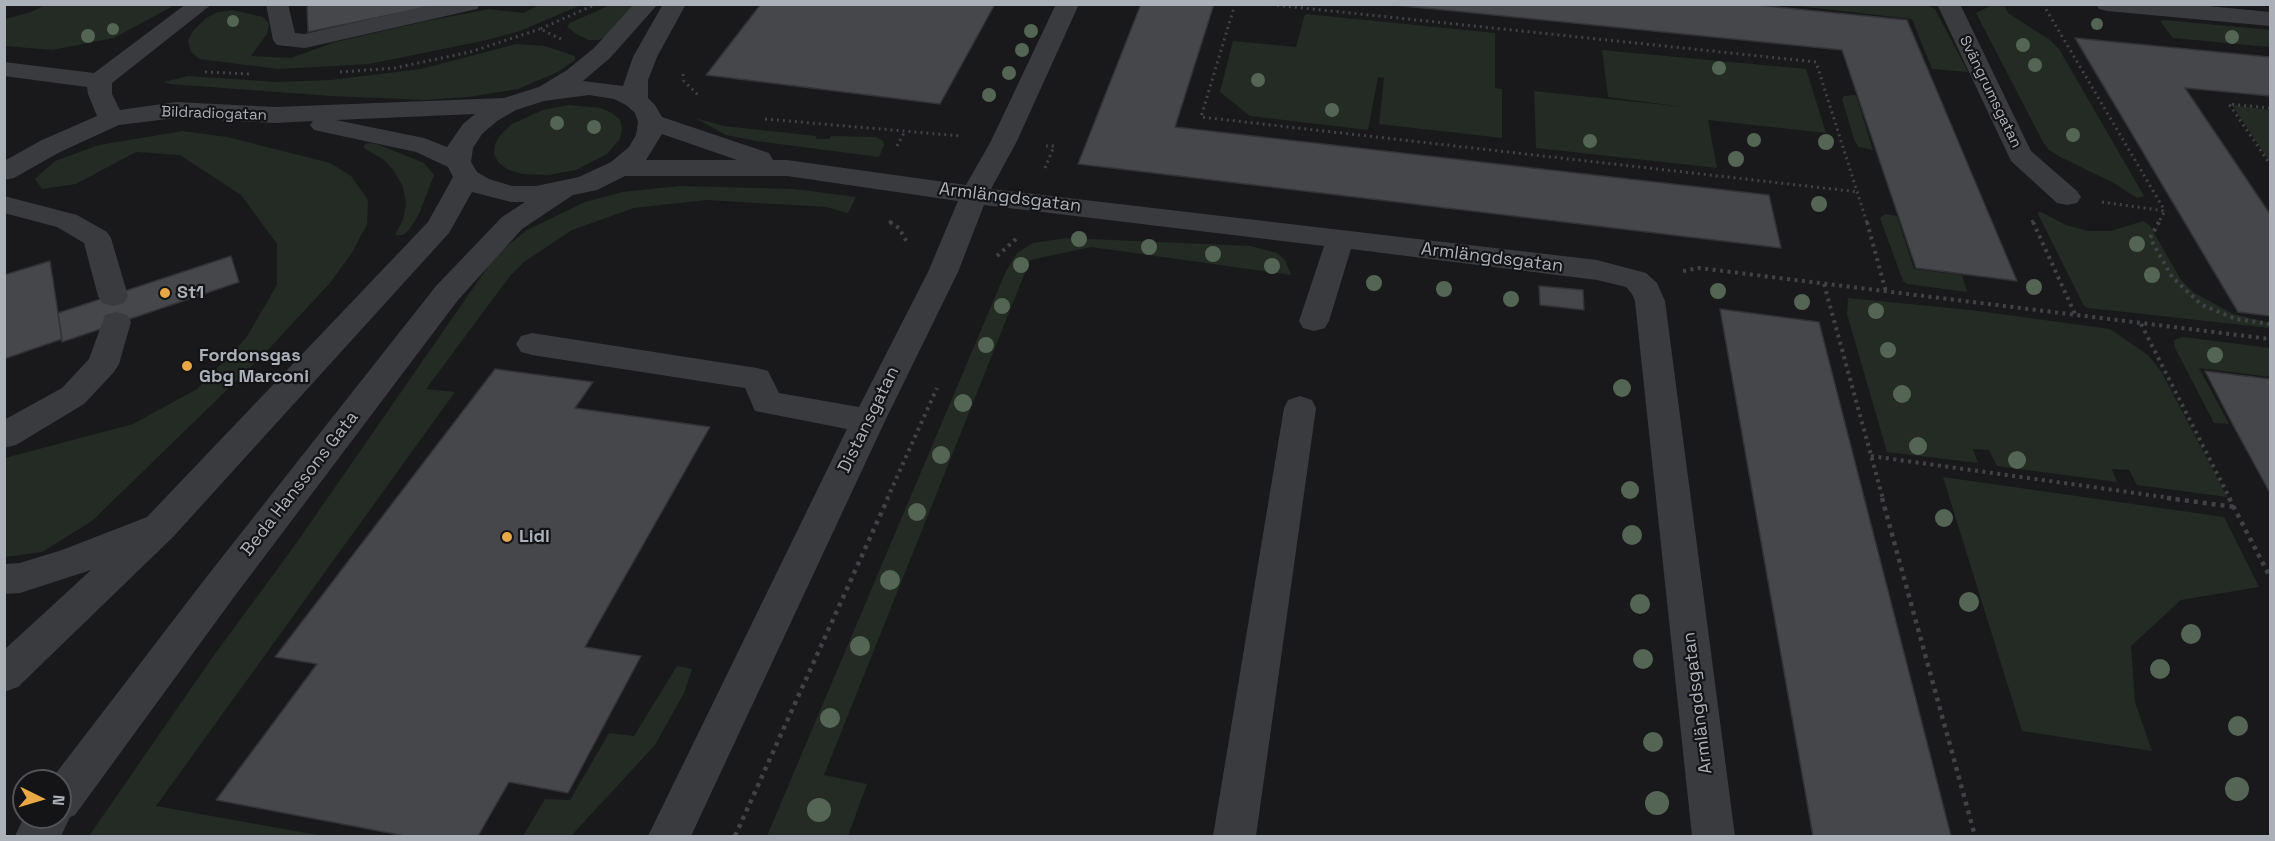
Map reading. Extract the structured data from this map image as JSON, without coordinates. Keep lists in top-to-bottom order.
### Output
{
  "streets": {
    "street": [
      "Svängrumsgatan",
      "Bildradiogatan",
      "Armlängdsgatan",
      "Distansgatan",
      "Beda Hanssons Gata"
    ]
  },
  "crossings": [
    ["Bildradiogatan", "Beda Hanssons Gata"],
    ["Armlängdsgatan", "Distansgatan"],
    ["Armlängdsgatan", "Beda Hanssons Gata"]
  ],
  "places": ["St1", "Fordonsgas Gbg Marconi", "Lidl"],
  "north": "right"
}
